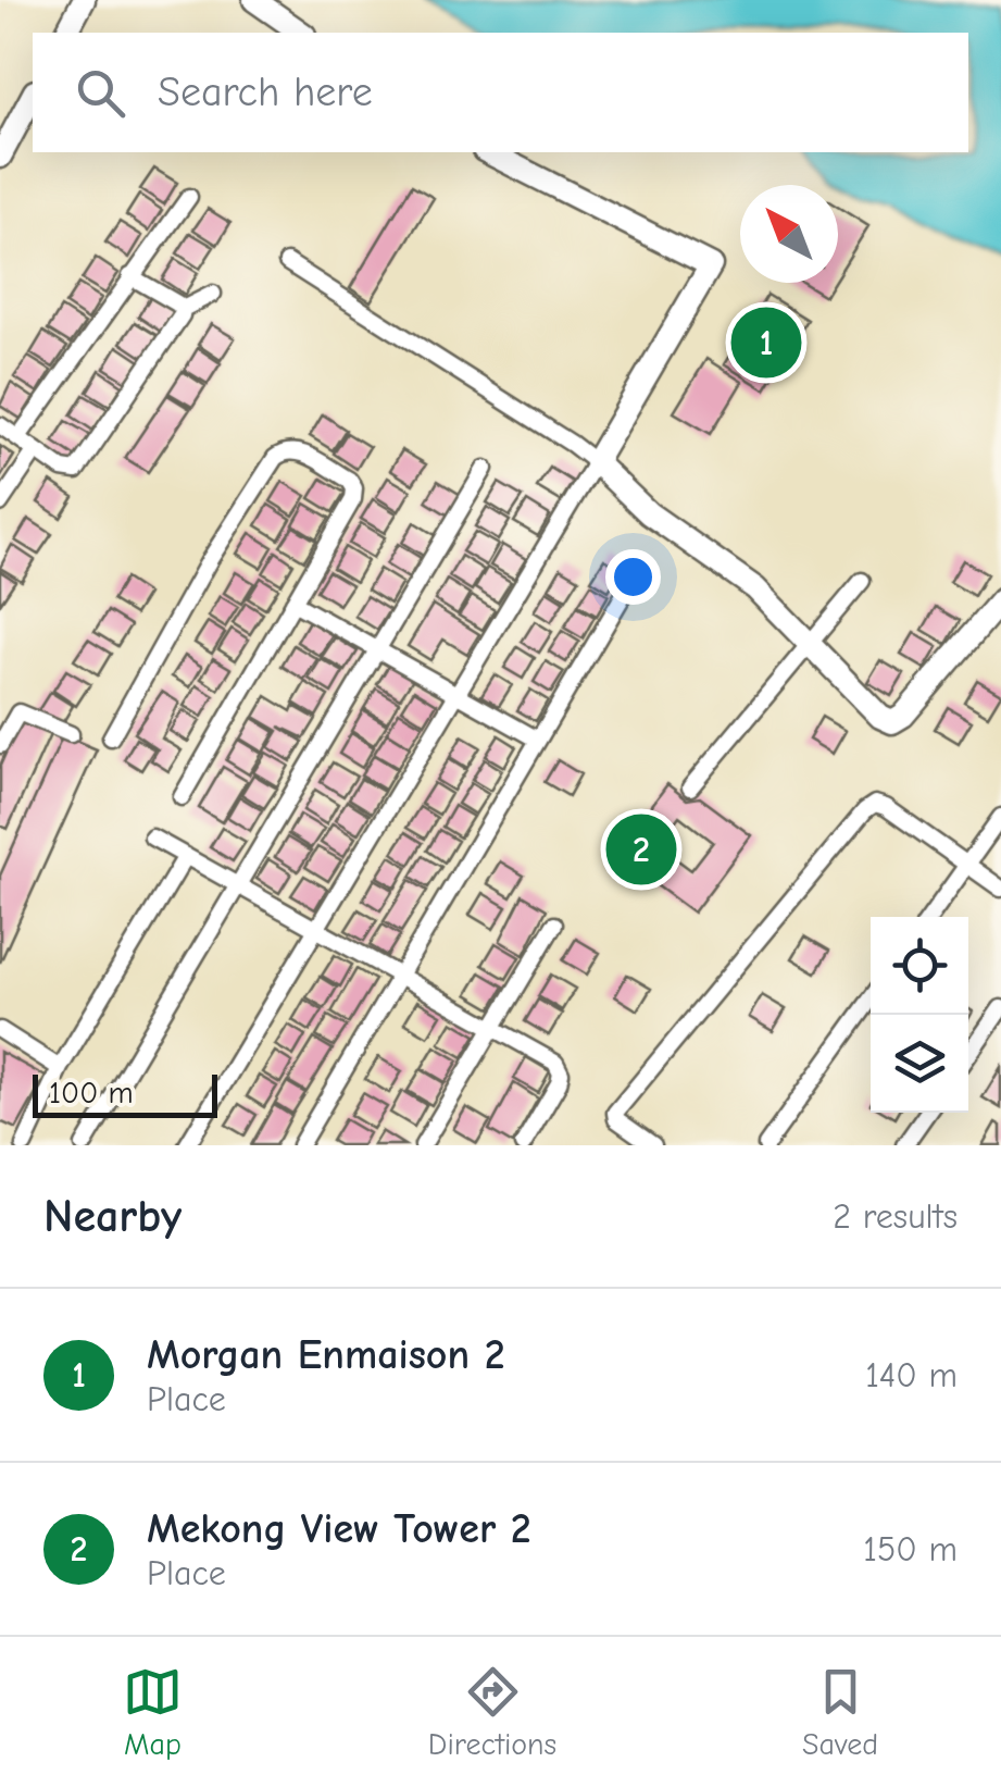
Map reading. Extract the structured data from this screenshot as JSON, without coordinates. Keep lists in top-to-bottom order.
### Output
{
  "scale_bar": "100 m",
  "north": "top left",
  "page": {
    "search": "Search here",
    "pins": ["1", "2"],
    "scale": "100 m",
    "heading": ["Nearby", "2 results"],
    "list": [
      {
        "mark": "1",
        "name": "Morgan Enmaison 2",
        "note": "Place",
        "value": "140 m"
      },
      {
        "mark": "2",
        "name": "Mekong View Tower 2",
        "note": "Place",
        "value": "150 m"
      }
    ],
    "nav": ["Map", "Directions", "Saved"]
  }
}
